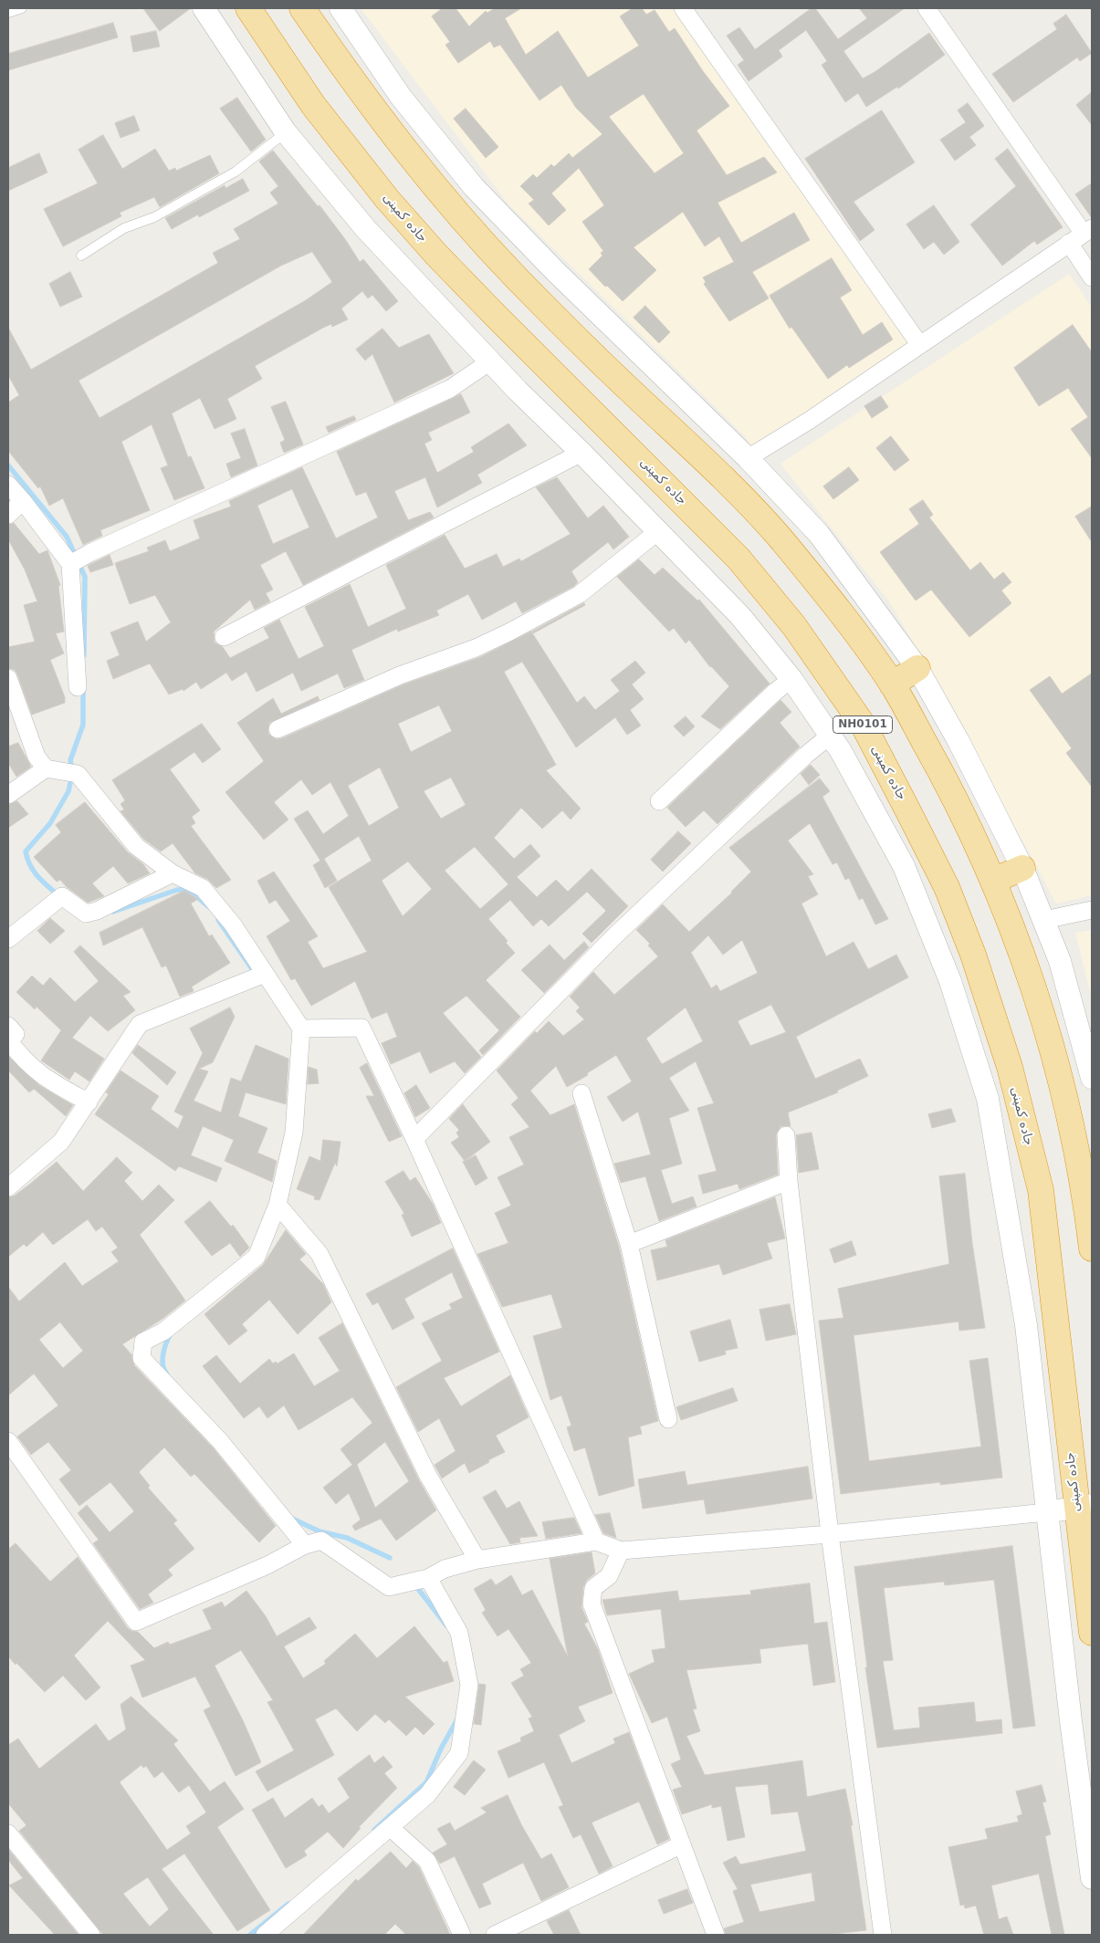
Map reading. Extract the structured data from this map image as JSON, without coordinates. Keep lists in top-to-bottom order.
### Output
{
  "streets": {
    "highway": ["جاده کمپنی", "NH0101"]
  }
}
